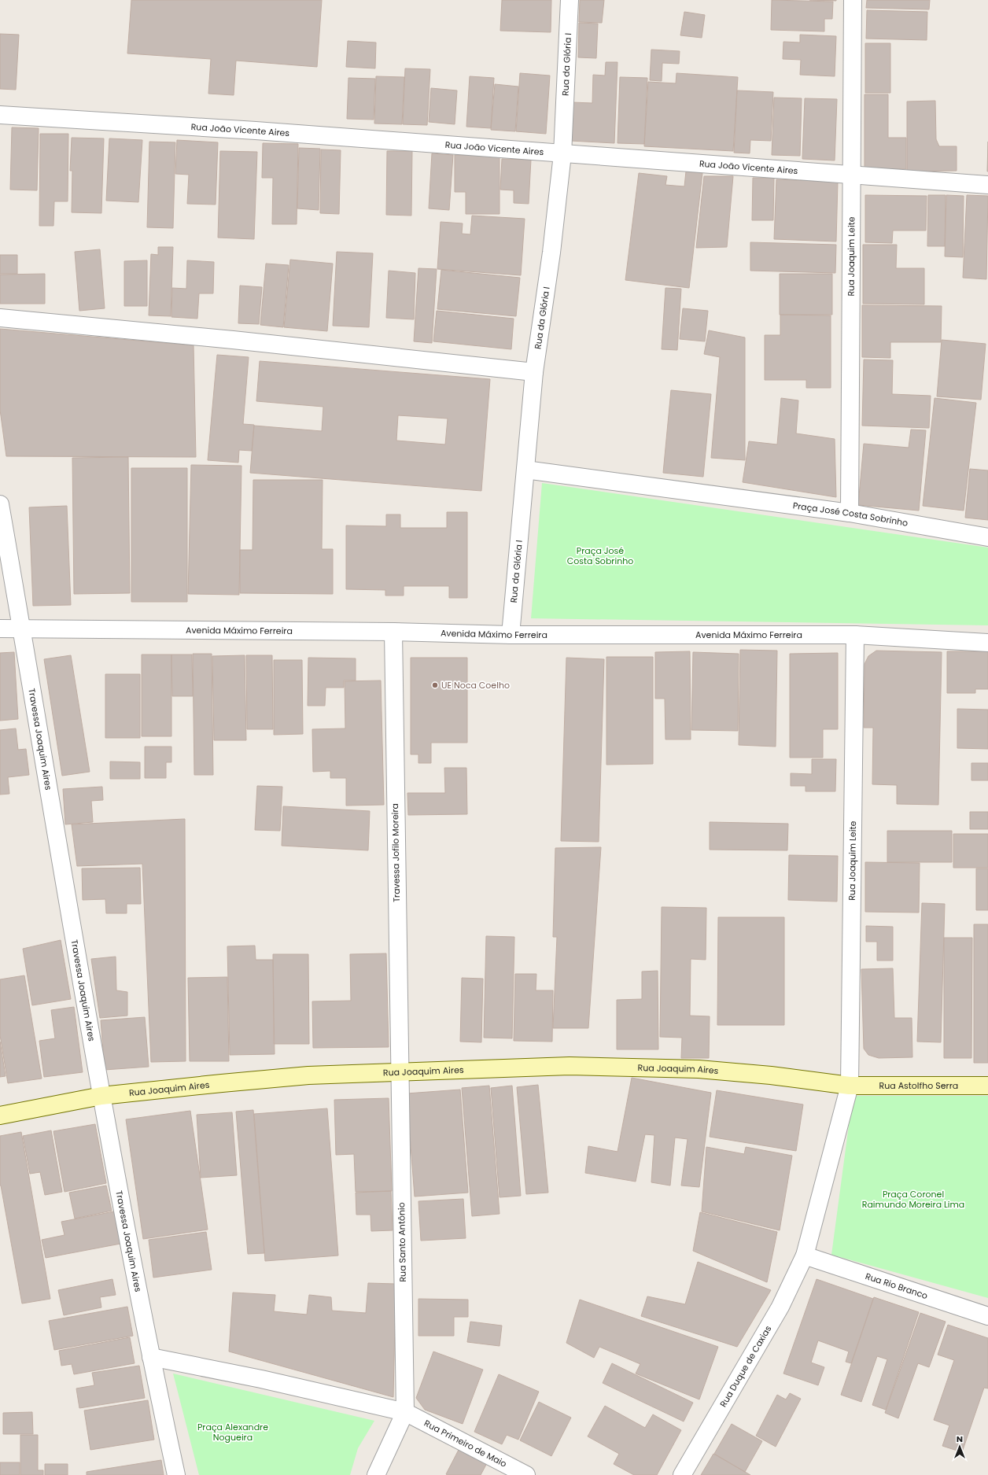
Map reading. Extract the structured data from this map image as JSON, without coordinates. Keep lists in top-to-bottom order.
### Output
{
  "streets": {
    "street": [
      "Rua da Glória I",
      "Rua João Vicente Aires",
      "Rua Joaquim Leite",
      "Praça José Costa Sobrinho",
      "Avenida Máximo Ferreira",
      "Travessa Joaquim Aires",
      "Travessa Jofilo Moreira",
      "Rua Joaquim Aires",
      "Rua Astolfho Serra",
      "Rua Santo Antônio",
      "Rua Rio Branco",
      "Rua Duque de Caxias",
      "Rua Primeiro de Maio"
    ]
  },
  "crossings": [
    ["Rua da Glória I", "Rua João Vicente Aires"],
    ["Rua da Glória I", "Praça José Costa Sobrinho"],
    ["Rua da Glória I", "Avenida Máximo Ferreira"],
    ["Rua João Vicente Aires", "Rua Joaquim Leite"],
    ["Rua Joaquim Leite", "Praça José Costa Sobrinho"],
    ["Rua Joaquim Leite", "Avenida Máximo Ferreira"],
    ["Rua Joaquim Leite", "Rua Joaquim Aires"],
    ["Rua Joaquim Leite", "Rua Astolfho Serra"],
    ["Rua Joaquim Leite", "Rua Rio Branco"],
    ["Rua Joaquim Leite", "Rua Duque de Caxias"],
    ["Avenida Máximo Ferreira", "Travessa Joaquim Aires"],
    ["Avenida Máximo Ferreira", "Travessa Jofilo Moreira"],
    ["Travessa Joaquim Aires", "Rua Joaquim Aires"],
    ["Travessa Jofilo Moreira", "Rua Joaquim Aires"],
    ["Travessa Jofilo Moreira", "Rua Santo Antônio"],
    ["Rua Joaquim Aires", "Rua Astolfho Serra"],
    ["Rua Joaquim Aires", "Rua Santo Antônio"],
    ["Rua Santo Antônio", "Rua Primeiro de Maio"],
    ["Rua Rio Branco", "Rua Duque de Caxias"]
  ],
  "parks": ["Praça José Costa Sobrinho", "Praça Coronel Raimundo Moreira Lima", "Praça Alexandre Nogueira"],
  "places": ["UE Noca Coelho"],
  "north": "top"
}
